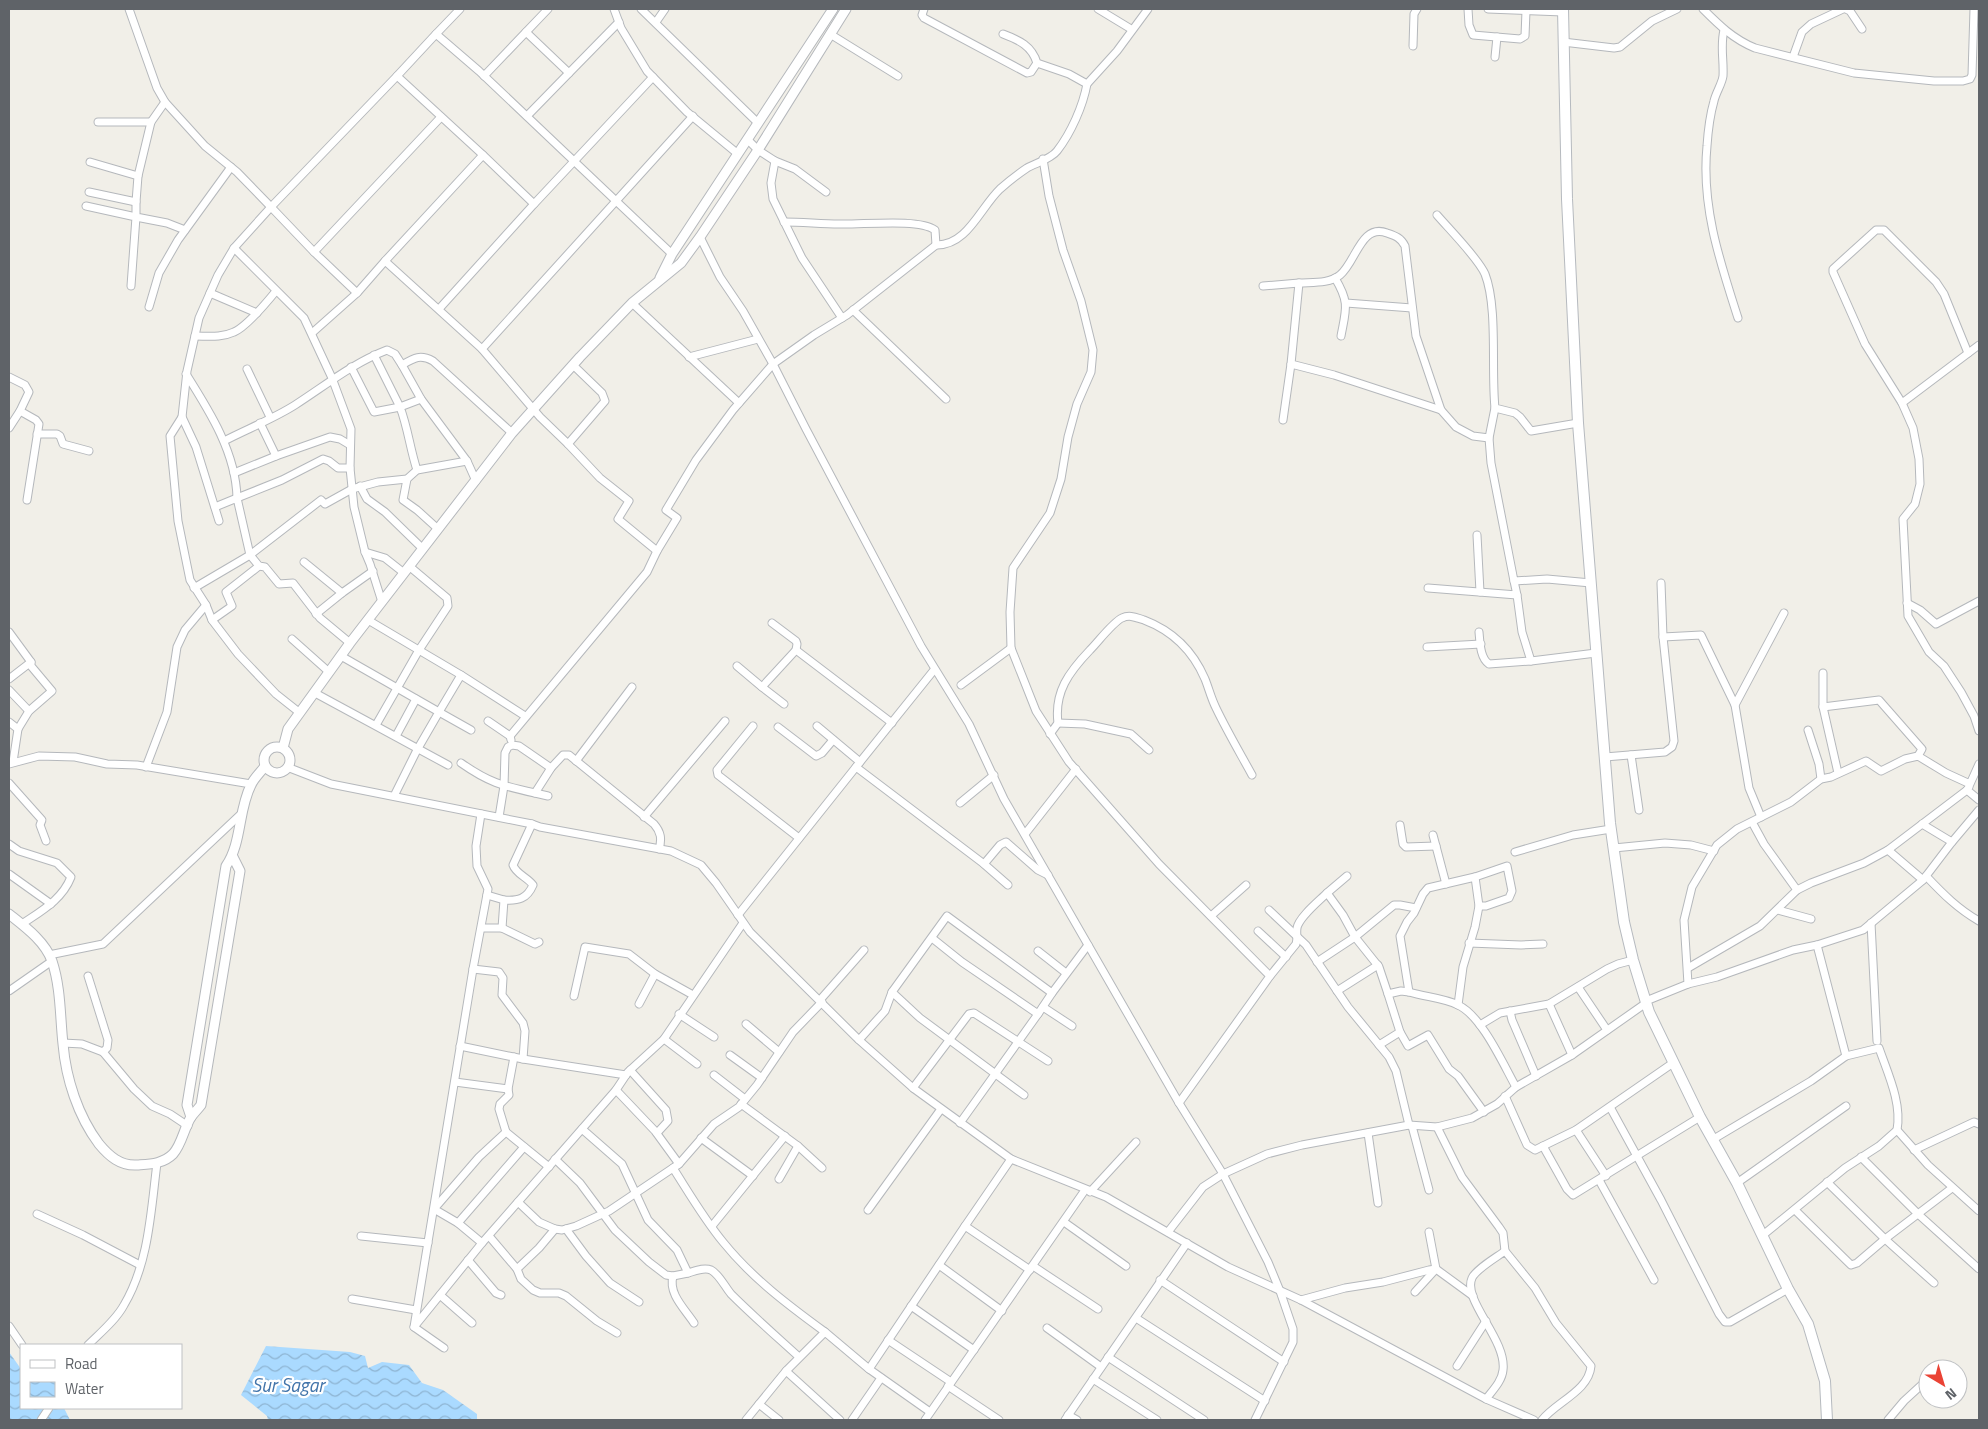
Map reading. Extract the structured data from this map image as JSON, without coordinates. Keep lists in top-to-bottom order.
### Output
{
  "water": ["Sur Sagar"],
  "legend": ["Road", "Water"],
  "north": "bottom right"
}
